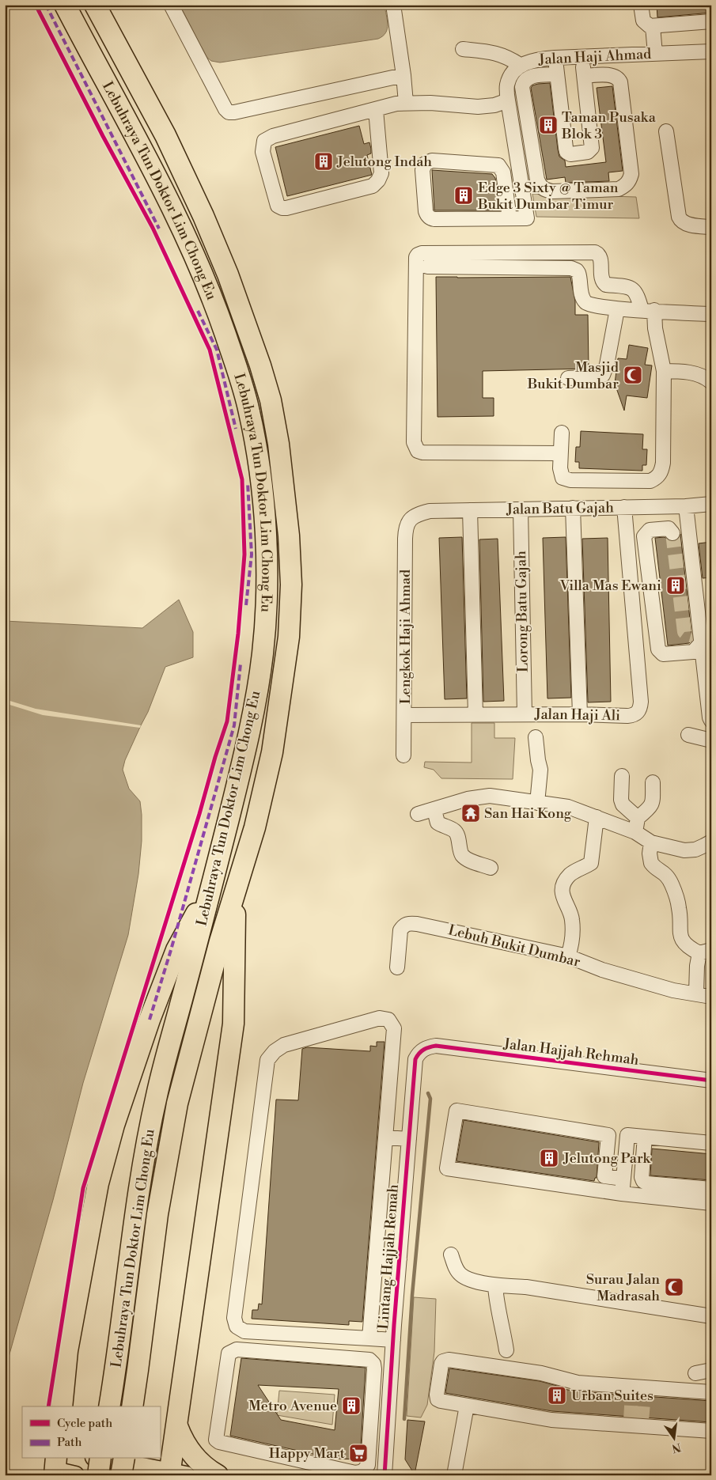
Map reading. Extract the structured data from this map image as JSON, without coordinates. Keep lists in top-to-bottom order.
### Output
{
  "streets": {
    "highway": ["Lebuhraya Tun Doktor Lim Chong Eu"],
    "street": [
      "Jalan Haji Ahmad",
      "Jalan Batu Gajah",
      "Lorong Batu Gajah",
      "Lengkok Haji Ahmad",
      "Jalan Haji Ali",
      "Lebuh Bukit Dumbar",
      "Jalan Hajjah Rehmah",
      "Lintang Hajjah Remah"
    ]
  },
  "crossings": [
    ["Jalan Batu Gajah", "Lorong Batu Gajah"],
    ["Jalan Batu Gajah", "Lengkok Haji Ahmad"],
    ["Jalan Batu Gajah", "Jalan Haji Ali"],
    ["Lorong Batu Gajah", "Jalan Haji Ali"],
    ["Lengkok Haji Ahmad", "Jalan Haji Ali"],
    ["Jalan Hajjah Rehmah", "Lintang Hajjah Remah"]
  ],
  "places": {
    "building": [
      "Taman Pusaka Blok 3",
      "Jelutong Indah",
      "Edge 3 Sixty @ Taman Bukit Dumbar Timur",
      "Villa Mas Ewani",
      "Jelutong Park",
      "Urban Suites",
      "Metro Avenue"
    ],
    "mosque": ["Masjid Bukit Dumbar", "Surau Jalan Madrasah"],
    "temple": ["San Hai Kong"],
    "supermarket": ["Happy Mart"]
  },
  "legend": ["Cycle path", "Path"],
  "north": "bottom"
}
